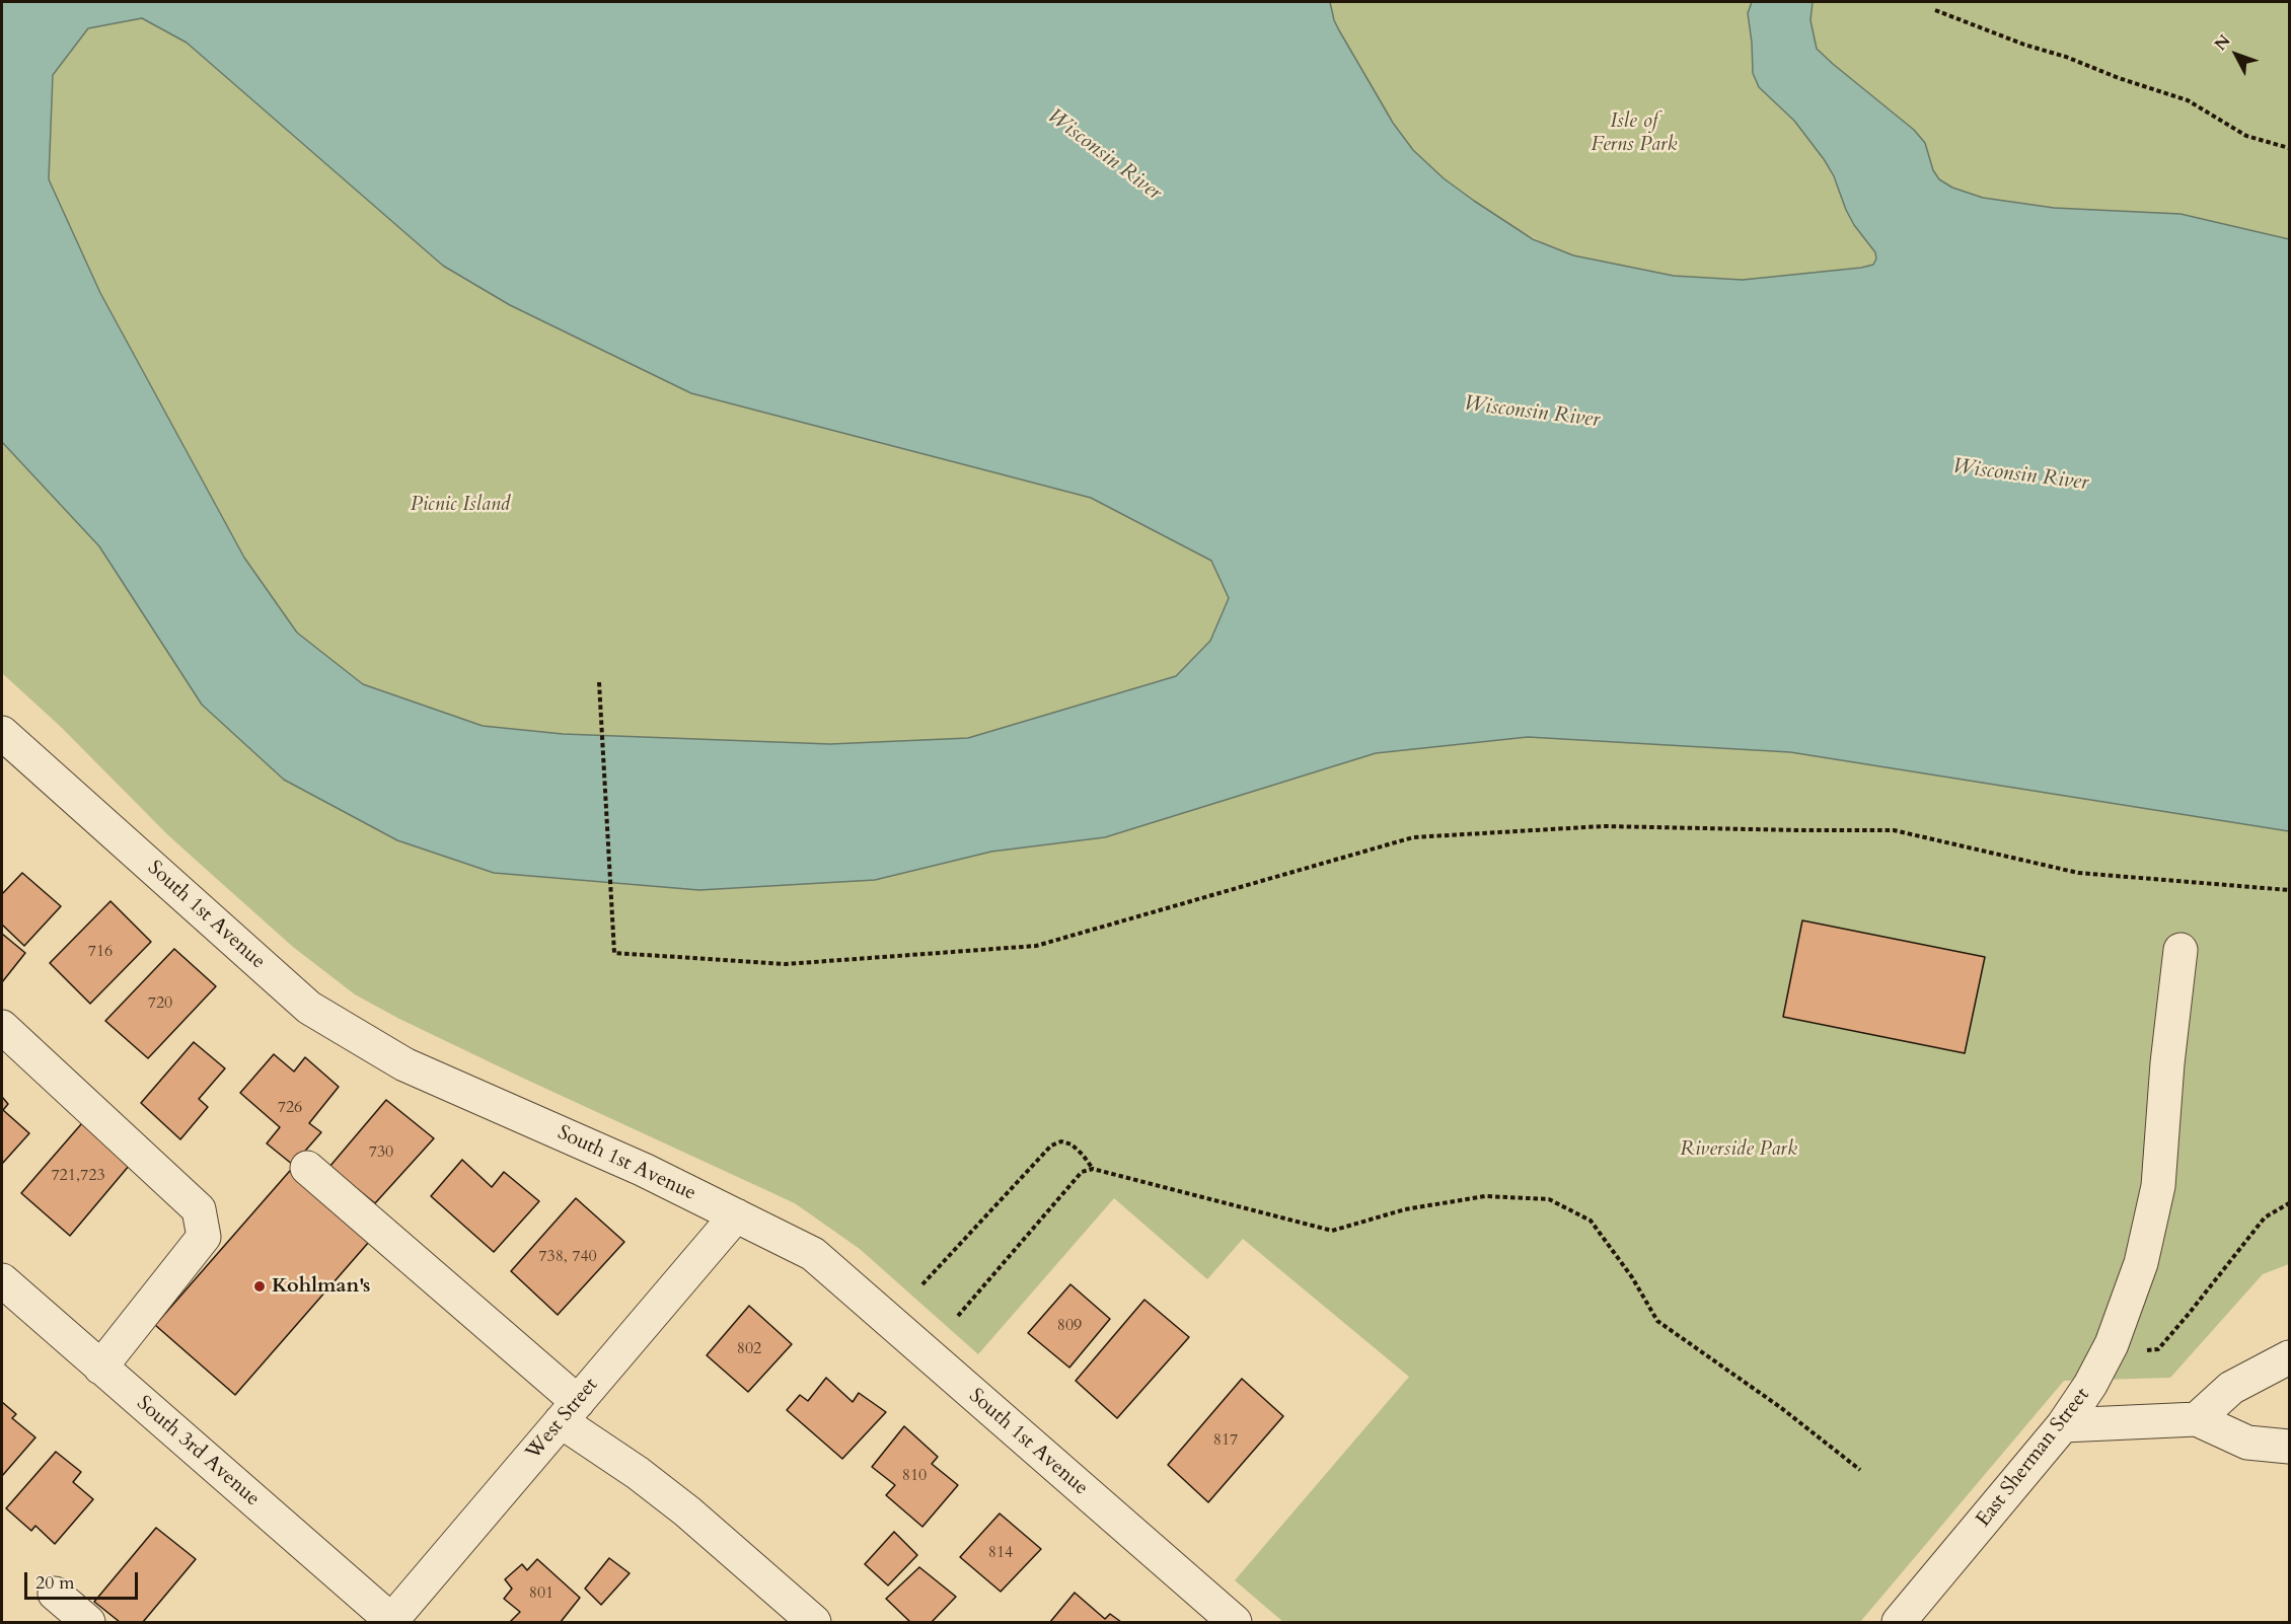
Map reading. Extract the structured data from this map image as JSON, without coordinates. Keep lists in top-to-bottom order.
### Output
{
  "streets": {
    "street": [
      "South 1st Avenue",
      "West Street",
      "South 3rd Avenue",
      "East Sherman Street"
    ]
  },
  "crossings": [
    ["South 1st Avenue", "West Street"],
    ["West Street", "South 3rd Avenue"]
  ],
  "water": ["Wisconsin River"],
  "parks": ["Isle of Ferns Park", "Picnic Island", "Riverside Park"],
  "places": ["Kohlman's"],
  "house_numbers": [
    "716",
    "720",
    "726",
    "730",
    "721,723",
    "738, 740",
    "809",
    "802",
    "817",
    "810",
    "814",
    "801"
  ],
  "scale_bar": "20 m",
  "north": "top left"
}
